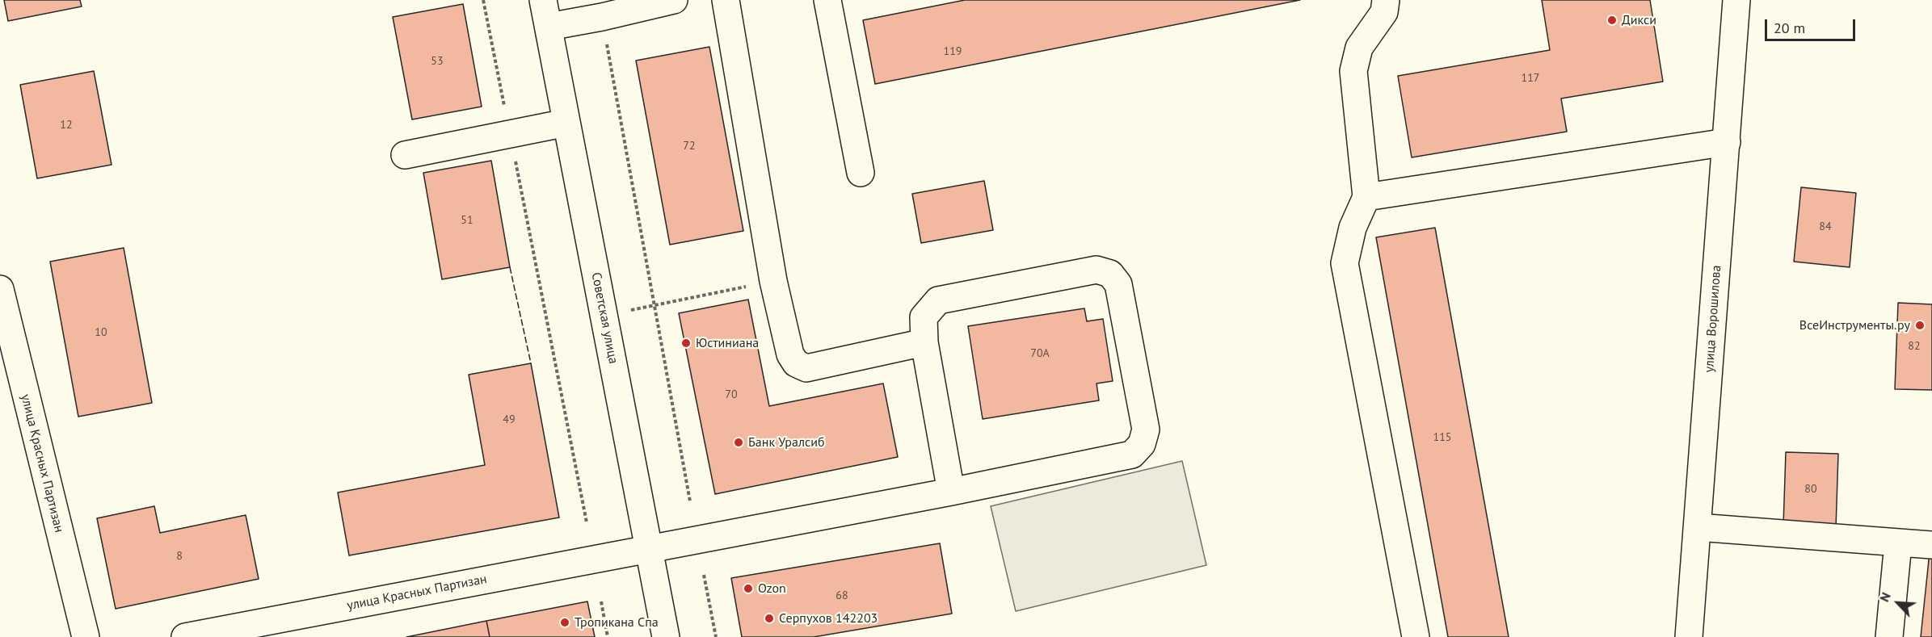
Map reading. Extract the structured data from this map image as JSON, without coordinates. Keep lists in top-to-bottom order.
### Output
{
  "streets": {
    "street": ["Советская улица", "улица Ворошилова", "улица Красных Партизан"]
  },
  "crossings": [
    ["Советская улица", "улица Красных Партизан"]
  ],
  "places": [
    "Дикси",
    "ВсеИнструменты.ру",
    "Юстиниана",
    "Банк Уралсиб",
    "Ozon",
    "Серпухов 142203",
    "Тропикана Спа"
  ],
  "house_numbers": [
    "119",
    "53",
    "117",
    "12",
    "72",
    "51",
    "84",
    "10",
    "82",
    "70А",
    "70",
    "49",
    "115",
    "80",
    "8",
    "68"
  ],
  "scale_bar": "20 m",
  "north": "top left"
}
